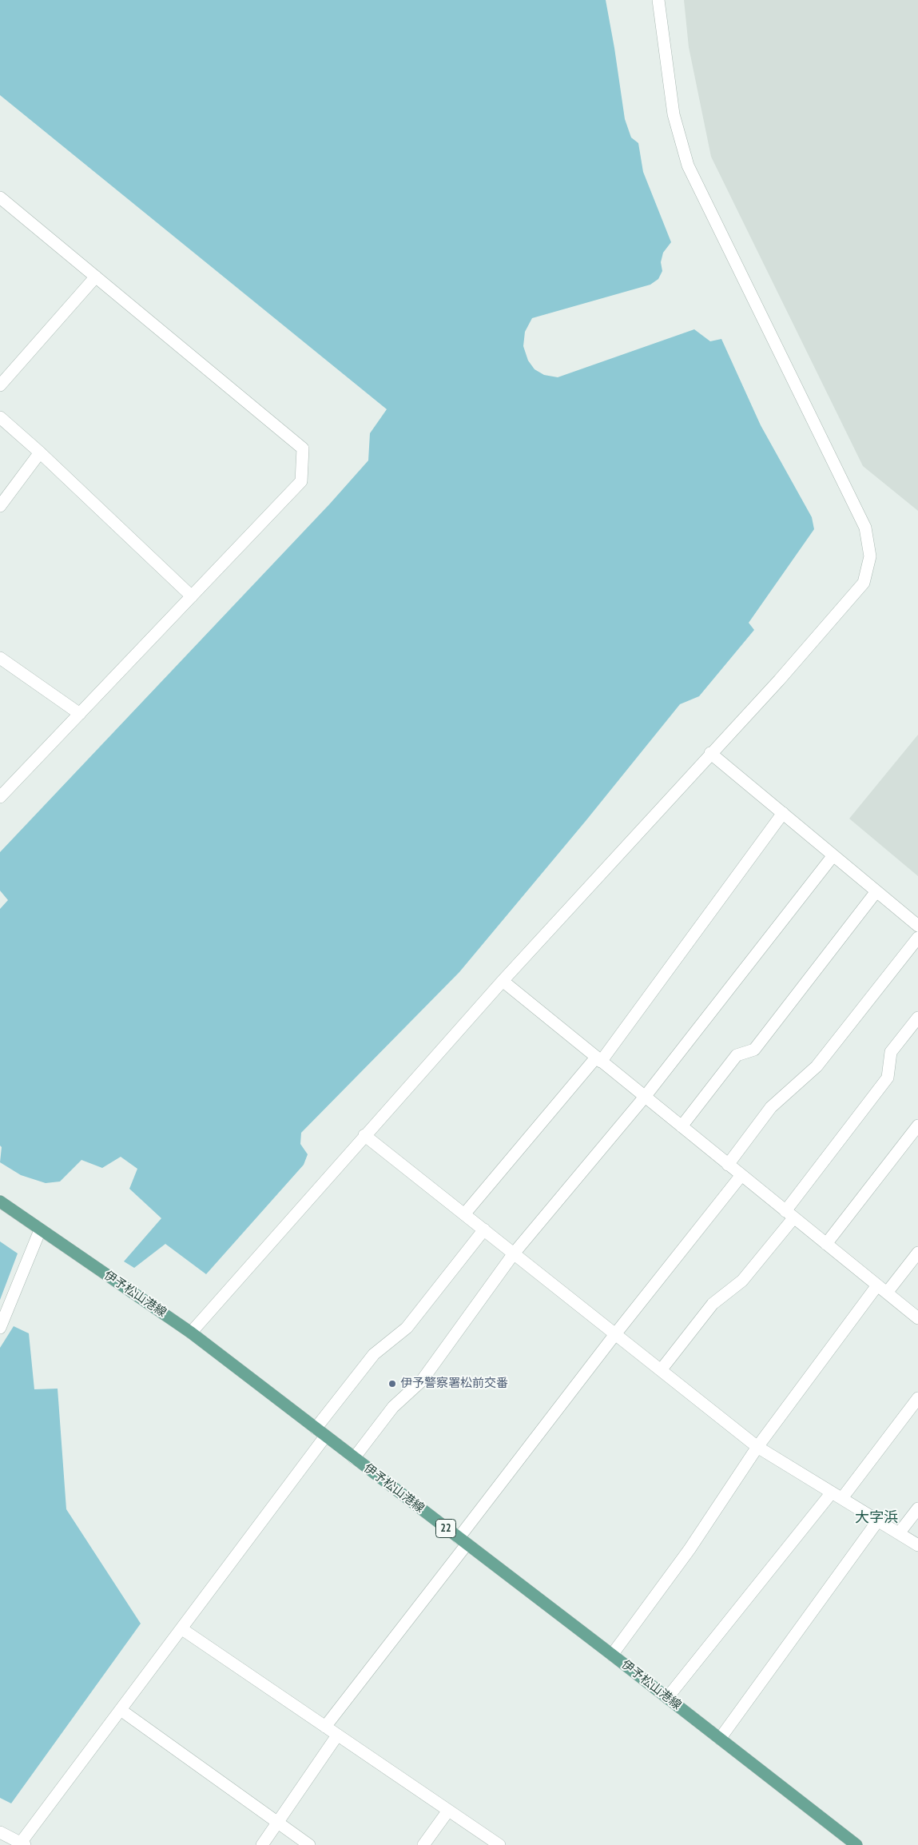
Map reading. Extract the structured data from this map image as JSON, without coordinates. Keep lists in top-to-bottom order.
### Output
{
  "streets": {
    "main road": ["伊予松山港線", "22"]
  },
  "districts": ["大字浜"],
  "places": ["伊予警察署松前交番"]
}
